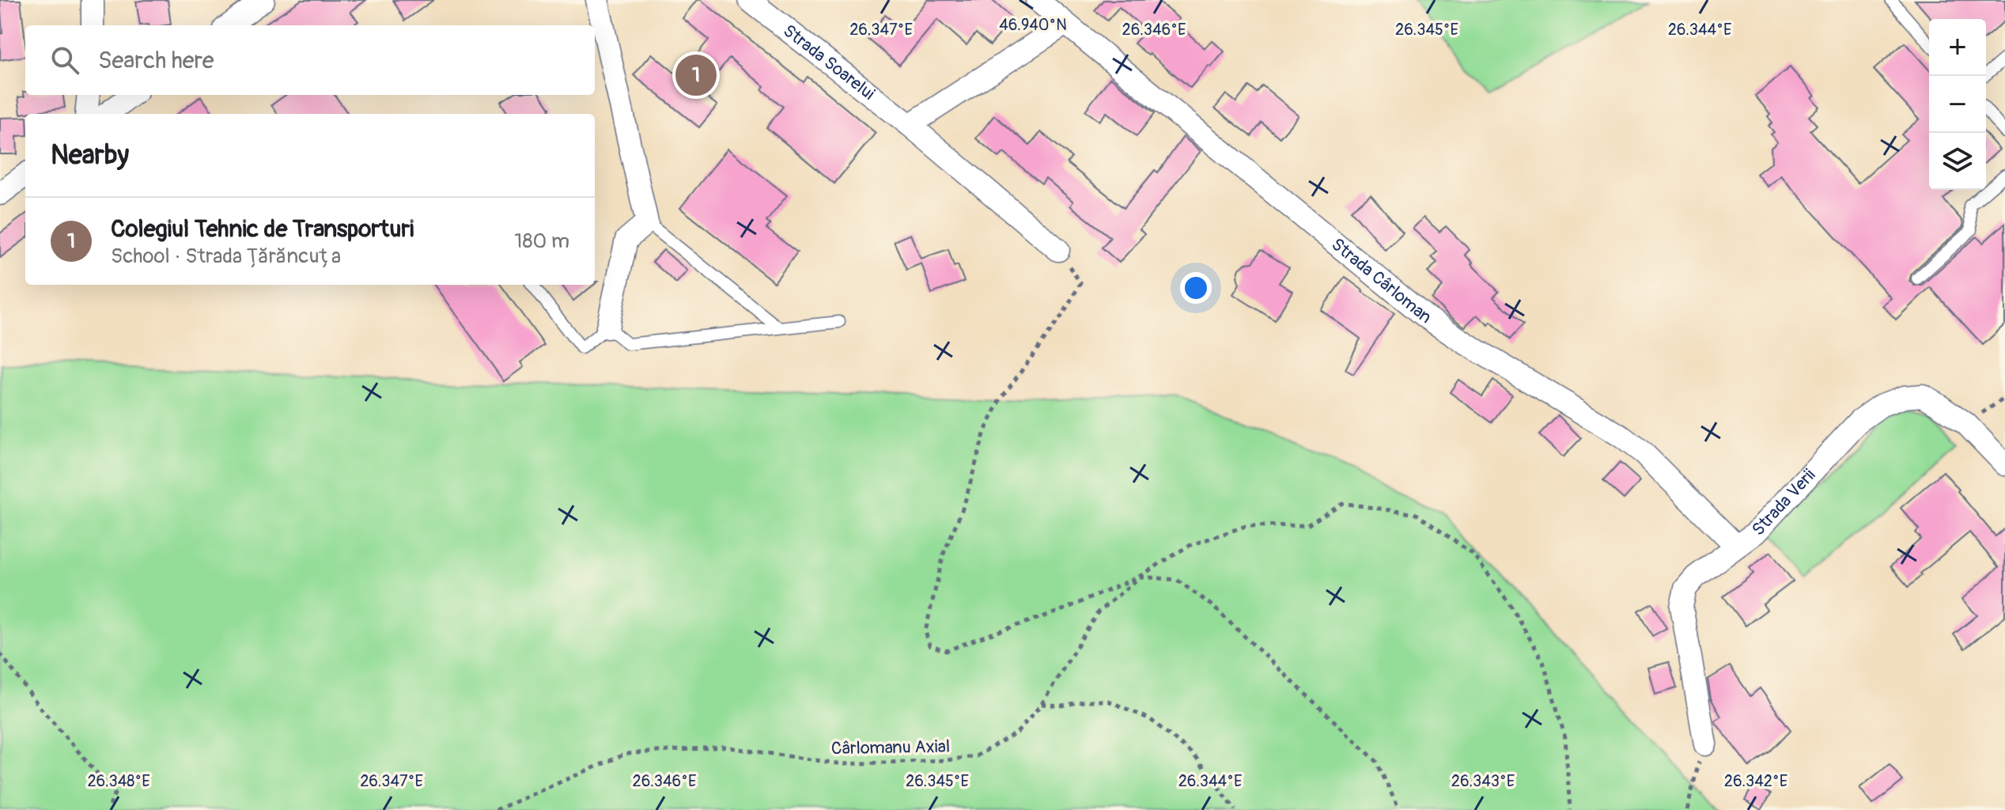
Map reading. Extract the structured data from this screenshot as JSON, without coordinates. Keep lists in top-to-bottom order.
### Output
{
  "streets": {
    "street": ["Strada Soarelui", "Strada Cârloman", "Strada Verii"],
    "path": ["Cârlomanu Axial"]
  },
  "crossings": [
    ["Strada Cârloman", "Strada Verii"]
  ],
  "page": {
    "map_buttons": ["+", "−"],
    "search": "Search here",
    "pins": "1",
    "heading": "Nearby",
    "list": [
      {
        "mark": "1",
        "name": "Colegiul Tehnic de Transporturi",
        "note": "School · Strada Țărăncuța",
        "value": "180 m"
      }
    ]
  },
  "coordinates": [
    "46.940°N",
    "26.347°E",
    "26.346°E",
    "26.345°E",
    "26.344°E",
    "26.348°E",
    "26.343°E",
    "26.342°E"
  ]
}
